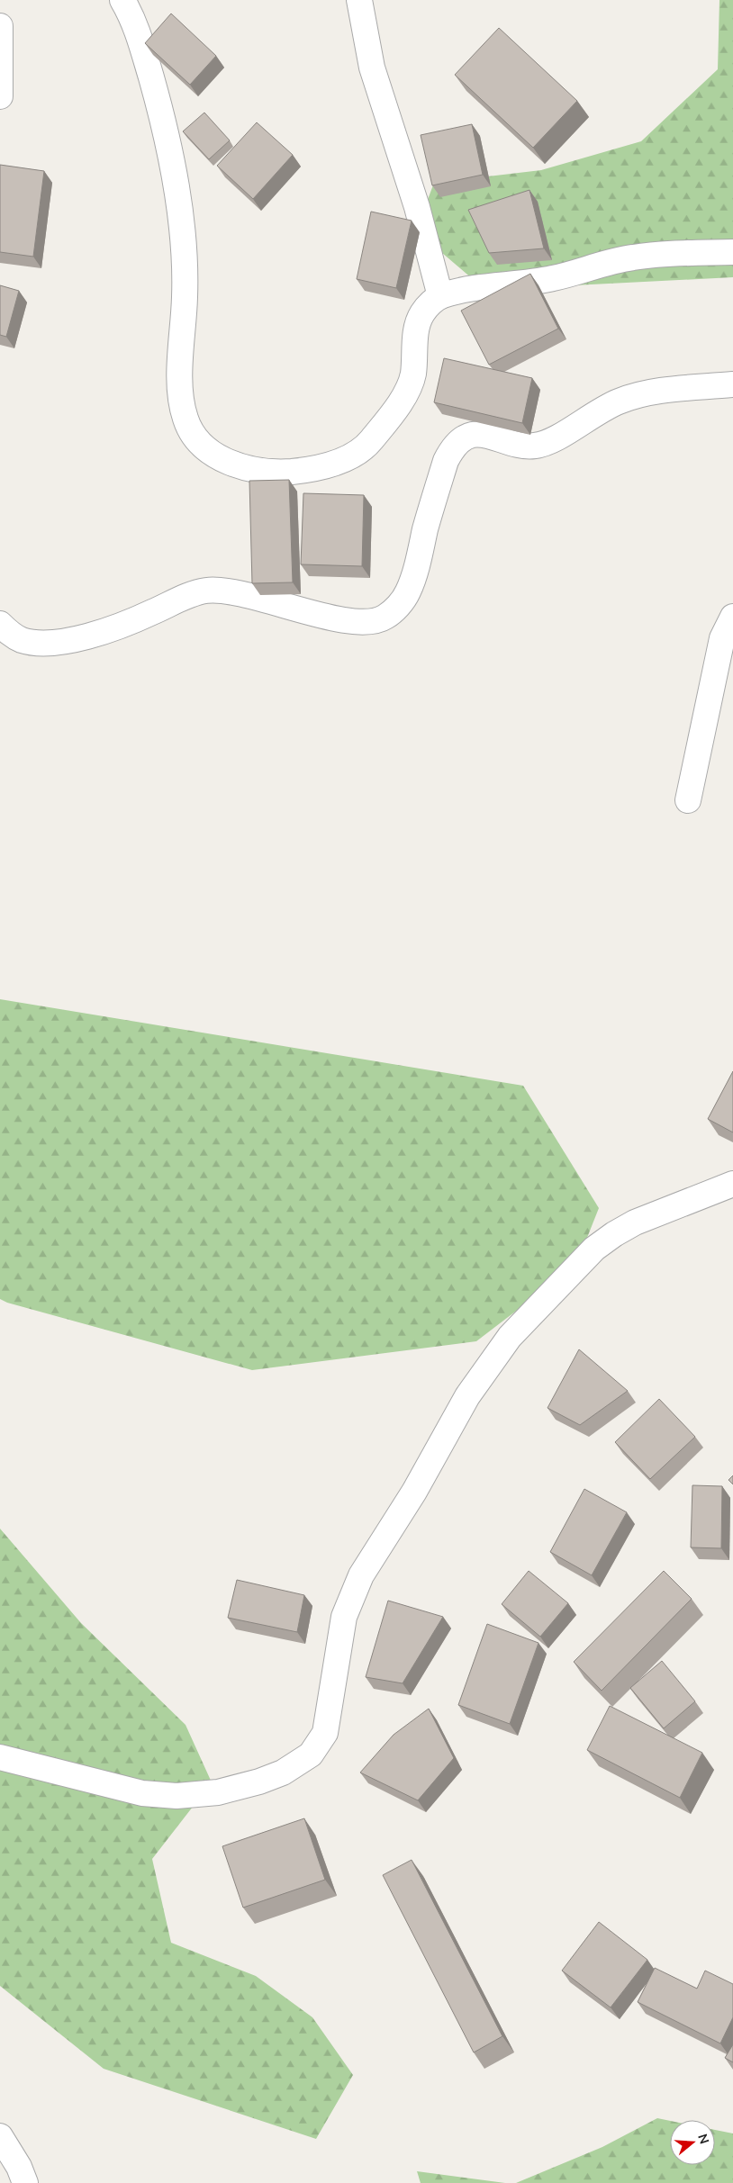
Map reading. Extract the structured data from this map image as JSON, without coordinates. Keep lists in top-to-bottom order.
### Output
{
  "north": "right"
}
